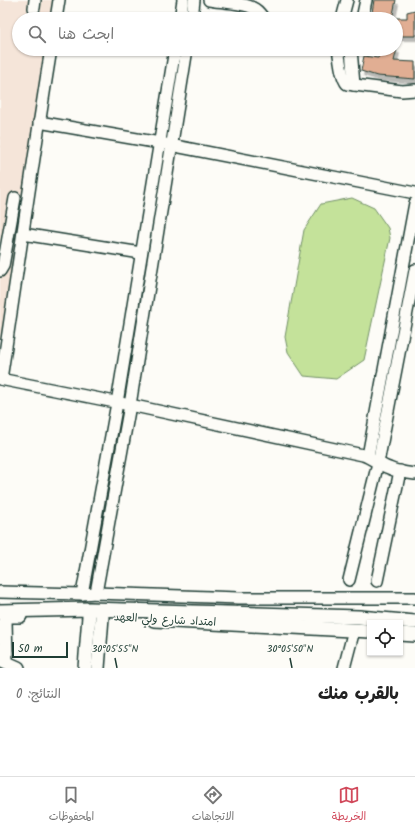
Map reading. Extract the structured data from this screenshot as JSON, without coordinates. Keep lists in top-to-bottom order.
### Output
{
  "streets": {
    "main road": ["امتداد شارع ولي العهد"]
  },
  "scale_bar": "50 m",
  "page": {
    "search": "ابحث هنا",
    "scale": "50 m",
    "heading": ["بالقرب منك", "النتائج: 0"],
    "nav": ["الخريطة", "الاتجاهات", "المحفوظات"]
  },
  "coordinates": ["30°05'55\"N", "30°05'50\"N"]
}
